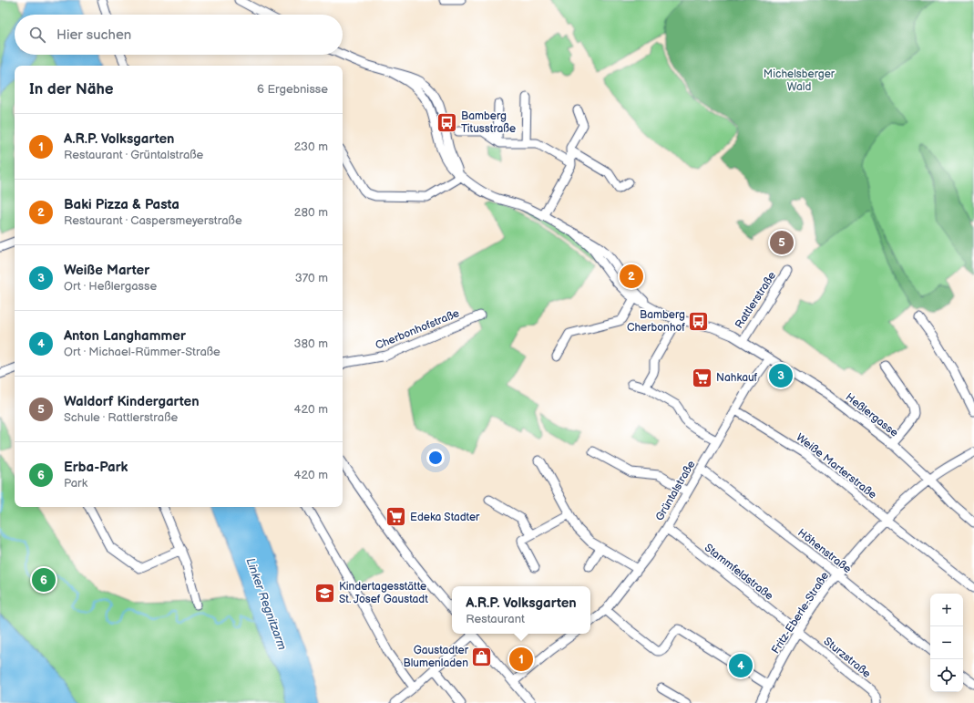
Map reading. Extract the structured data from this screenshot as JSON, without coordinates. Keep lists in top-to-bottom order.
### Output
{
  "streets": {
    "street": [
      "Rattlerstraße",
      "Cherbonhofstraße",
      "Heßlergasse",
      "Weiße Marterstraße",
      "Grüntalstraße",
      "Höhenstraße",
      "Stammfeldstraße",
      "Fritz-Eberle-Straße",
      "Sturzstraße"
    ]
  },
  "crossings": [
    ["Rattlerstraße", "Heßlergasse"],
    ["Heßlergasse", "Grüntalstraße"],
    ["Heßlergasse", "Fritz-Eberle-Straße"],
    ["Weiße Marterstraße", "Grüntalstraße"],
    ["Weiße Marterstraße", "Fritz-Eberle-Straße"],
    ["Grüntalstraße", "Höhenstraße"],
    ["Grüntalstraße", "Stammfeldstraße"],
    ["Höhenstraße", "Fritz-Eberle-Straße"],
    ["Stammfeldstraße", "Fritz-Eberle-Straße"],
    ["Stammfeldstraße", "Sturzstraße"],
    ["Fritz-Eberle-Straße", "Sturzstraße"]
  ],
  "water": ["Linker Regnitzarm"],
  "parks": ["Michelsberger Wald"],
  "places": {
    "bus stop": ["Bamberg Titusstraße", "Bamberg Cherbonhof"],
    "supermarket": ["Nahkauf", "Edeka Stadter"],
    "school or university": ["Kindertagesstätte St. Josef Gaustadt"],
    "shop": ["Gaustadter Blumenladen"]
  },
  "page": {
    "search": "Hier suchen",
    "heading": ["In der Nähe", "6 Ergebnisse"],
    "list": [
      {
        "mark": "1",
        "name": "A.R.P. Volksgarten",
        "note": "Restaurant · Grüntalstraße",
        "value": "230 m"
      },
      {
        "mark": "2",
        "name": "Baki Pizza & Pasta",
        "note": "Restaurant · Caspersmeyerstraße",
        "value": "280 m"
      },
      {
        "mark": "3",
        "name": "Weiße Marter",
        "note": "Ort · Heßlergasse",
        "value": "370 m"
      },
      {
        "mark": "4",
        "name": "Anton Langhammer",
        "note": "Ort · Michael-Rümmer-Straße",
        "value": "380 m"
      },
      {
        "mark": "5",
        "name": "Waldorf Kindergarten",
        "note": "Schule · Rattlerstraße",
        "value": "420 m"
      },
      {
        "mark": "6",
        "name": "Erba-Park",
        "note": "Park",
        "value": "420 m"
      }
    ],
    "pins": [
      "5",
      "2",
      "3",
      "6",
      "1",
      "4"
    ],
    "popup": ["A.R.P. Volksgarten", "Restaurant"],
    "map_buttons": ["+", "−"]
  }
}
